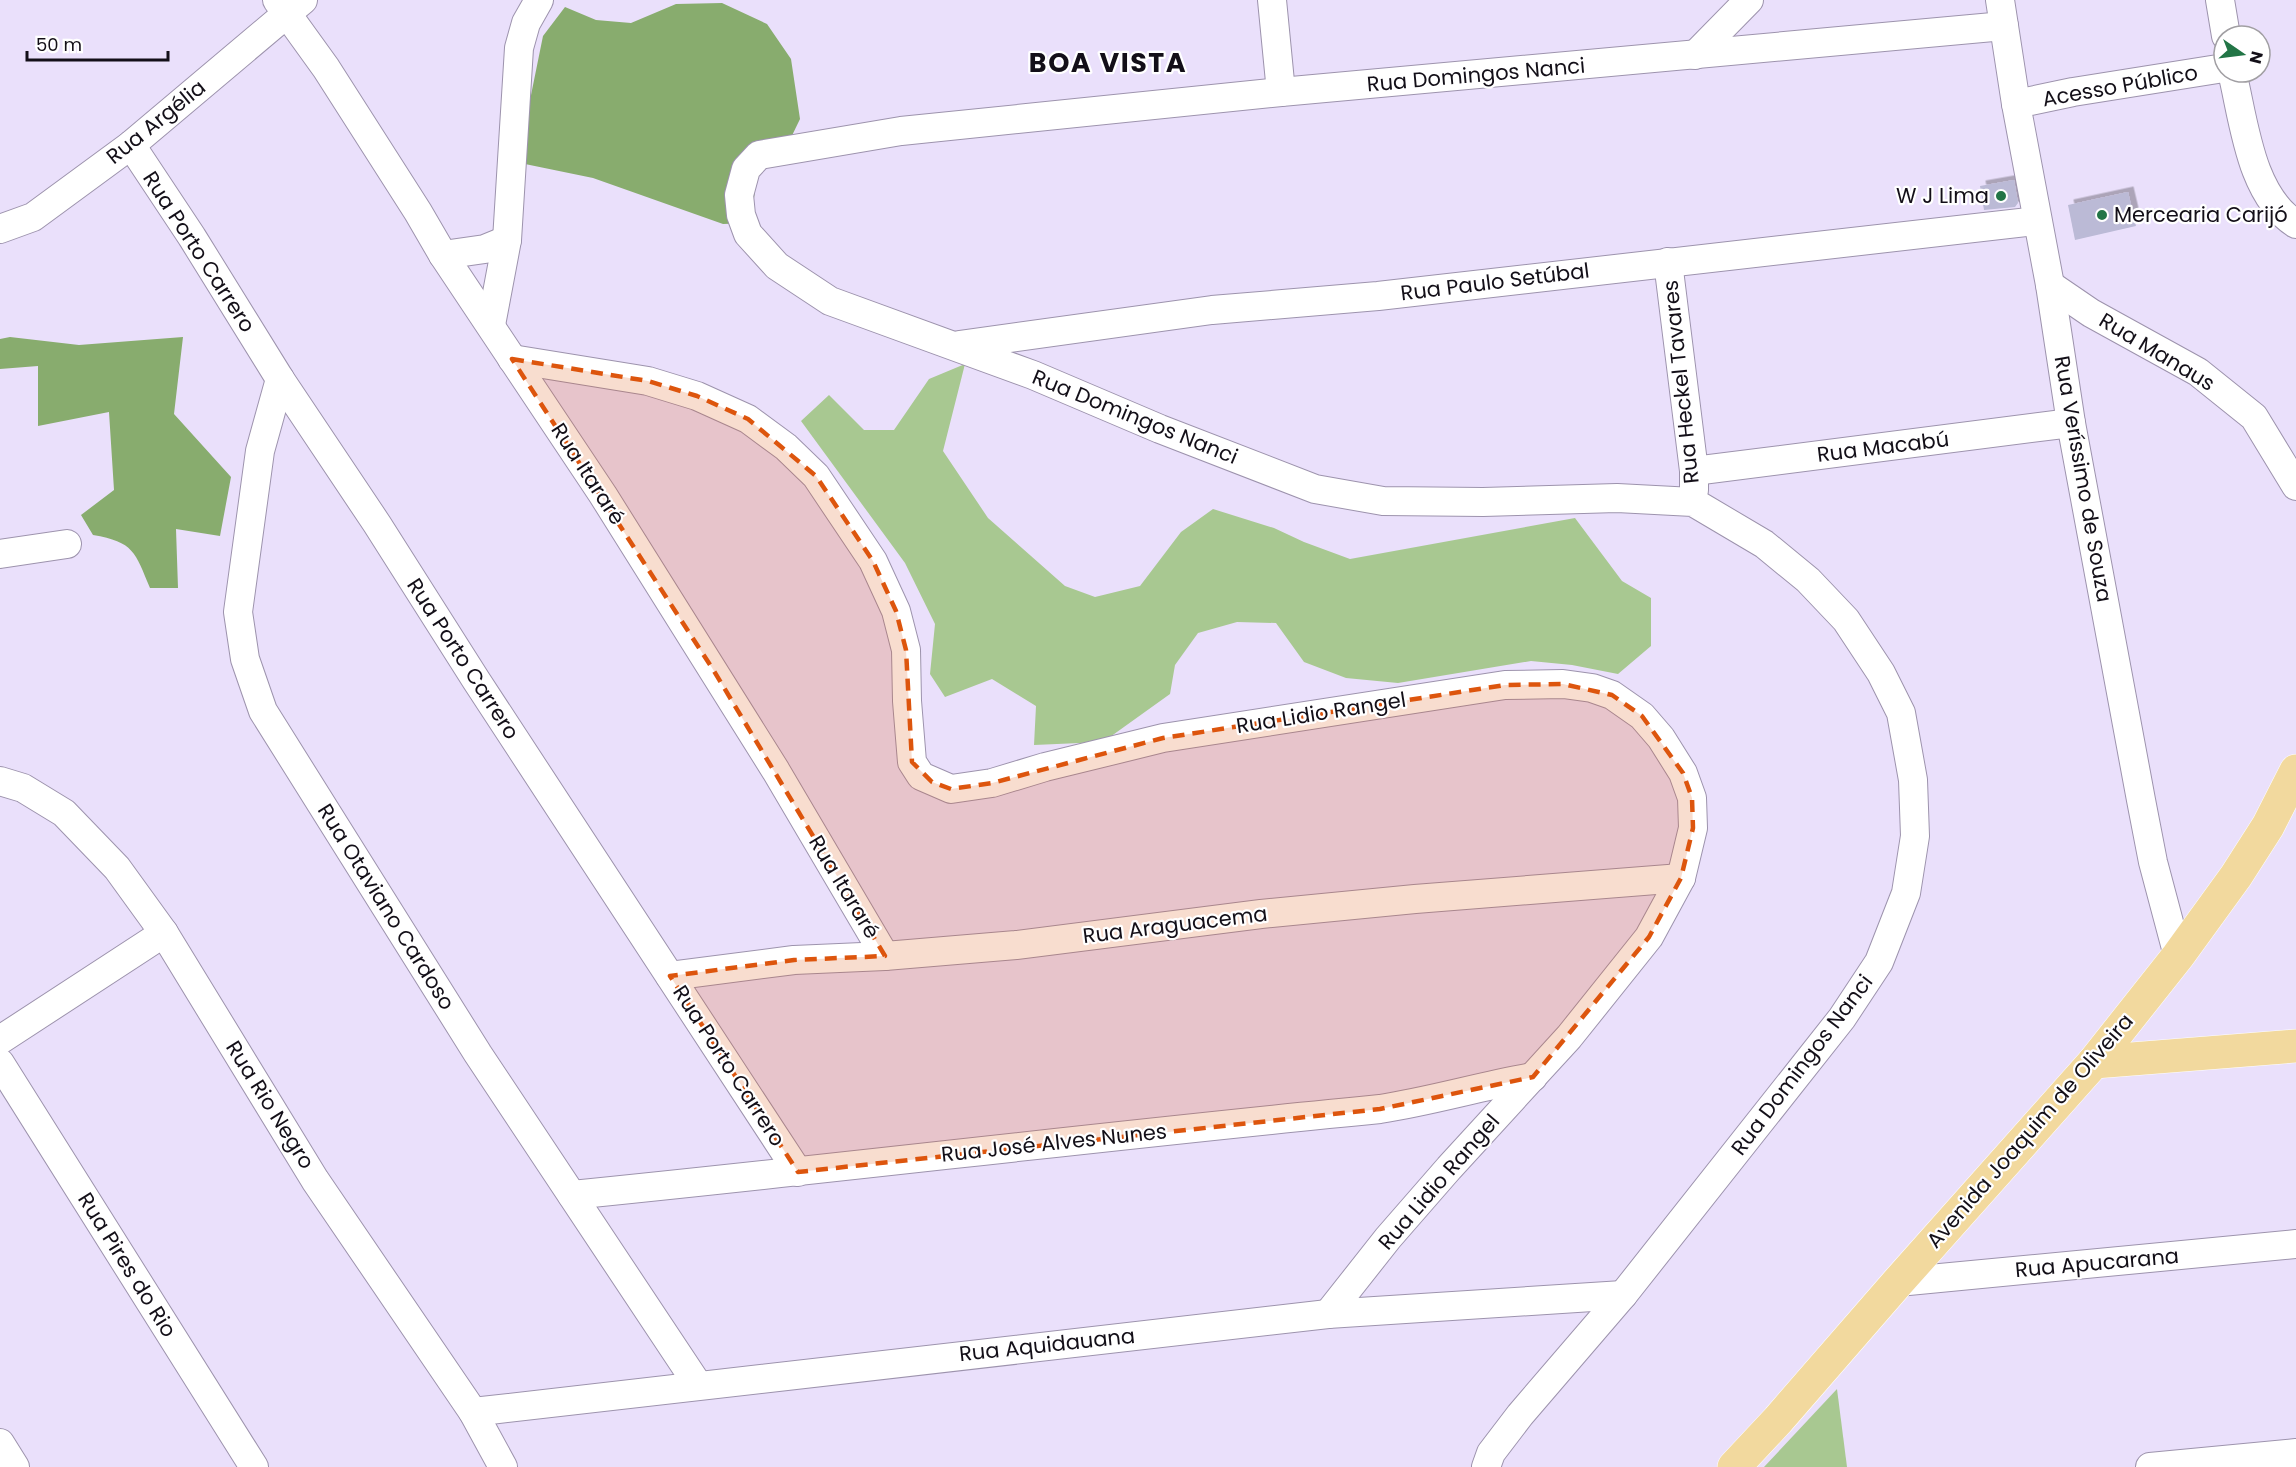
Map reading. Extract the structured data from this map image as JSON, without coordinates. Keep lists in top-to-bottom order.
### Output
{
  "streets": {
    "main road": ["Avenida Joaquim de Oliveira"],
    "street": [
      "Rua Domingos Nanci",
      "Acesso Público",
      "Rua Argélia",
      "Rua Porto Carrero",
      "Rua Paulo Setúbal",
      "Rua Manaus",
      "Rua Heckel Tavares",
      "Rua Macabú",
      "Rua Itararé",
      "Rua Veríssimo de Souza",
      "Rua Lidio Rangel",
      "Rua Otaviano Cardoso",
      "Rua Araguacema",
      "Rua Rio Negro",
      "Rua José Alves Nunes",
      "Rua Apucarana",
      "Rua Pires do Rio",
      "Rua Aquidauana"
    ]
  },
  "crossings": [
    ["Rua Domingos Nanci", "Rua Paulo Setúbal"],
    ["Rua Domingos Nanci", "Rua Heckel Tavares"],
    ["Rua Domingos Nanci", "Rua Veríssimo de Souza"],
    ["Rua Domingos Nanci", "Rua Aquidauana"],
    ["Acesso Público", "Rua Veríssimo de Souza"],
    ["Rua Argélia", "Rua Porto Carrero"],
    ["Rua Argélia", "Rua Itararé"],
    ["Rua Porto Carrero", "Rua Otaviano Cardoso"],
    ["Rua Porto Carrero", "Rua Araguacema"],
    ["Rua Porto Carrero", "Rua José Alves Nunes"],
    ["Rua Paulo Setúbal", "Rua Heckel Tavares"],
    ["Rua Paulo Setúbal", "Rua Veríssimo de Souza"],
    ["Rua Manaus", "Rua Veríssimo de Souza"],
    ["Rua Heckel Tavares", "Rua Macabú"],
    ["Rua Macabú", "Rua Veríssimo de Souza"],
    ["Rua Itararé", "Rua Lidio Rangel"],
    ["Rua Itararé", "Rua Araguacema"],
    ["Rua Veríssimo de Souza", "Avenida Joaquim de Oliveira"],
    ["Rua Lidio Rangel", "Rua Araguacema"],
    ["Rua Lidio Rangel", "Rua José Alves Nunes"],
    ["Rua Lidio Rangel", "Rua Aquidauana"],
    ["Rua Otaviano Cardoso", "Rua José Alves Nunes"],
    ["Rua Otaviano Cardoso", "Rua Aquidauana"],
    ["Rua Rio Negro", "Rua Aquidauana"],
    ["Avenida Joaquim de Oliveira", "Rua Apucarana"]
  ],
  "districts": ["BOA VISTA"],
  "places": ["W J Lima", "Mercearia Carijó"],
  "scale_bar": "50 m",
  "north": "right"
}
